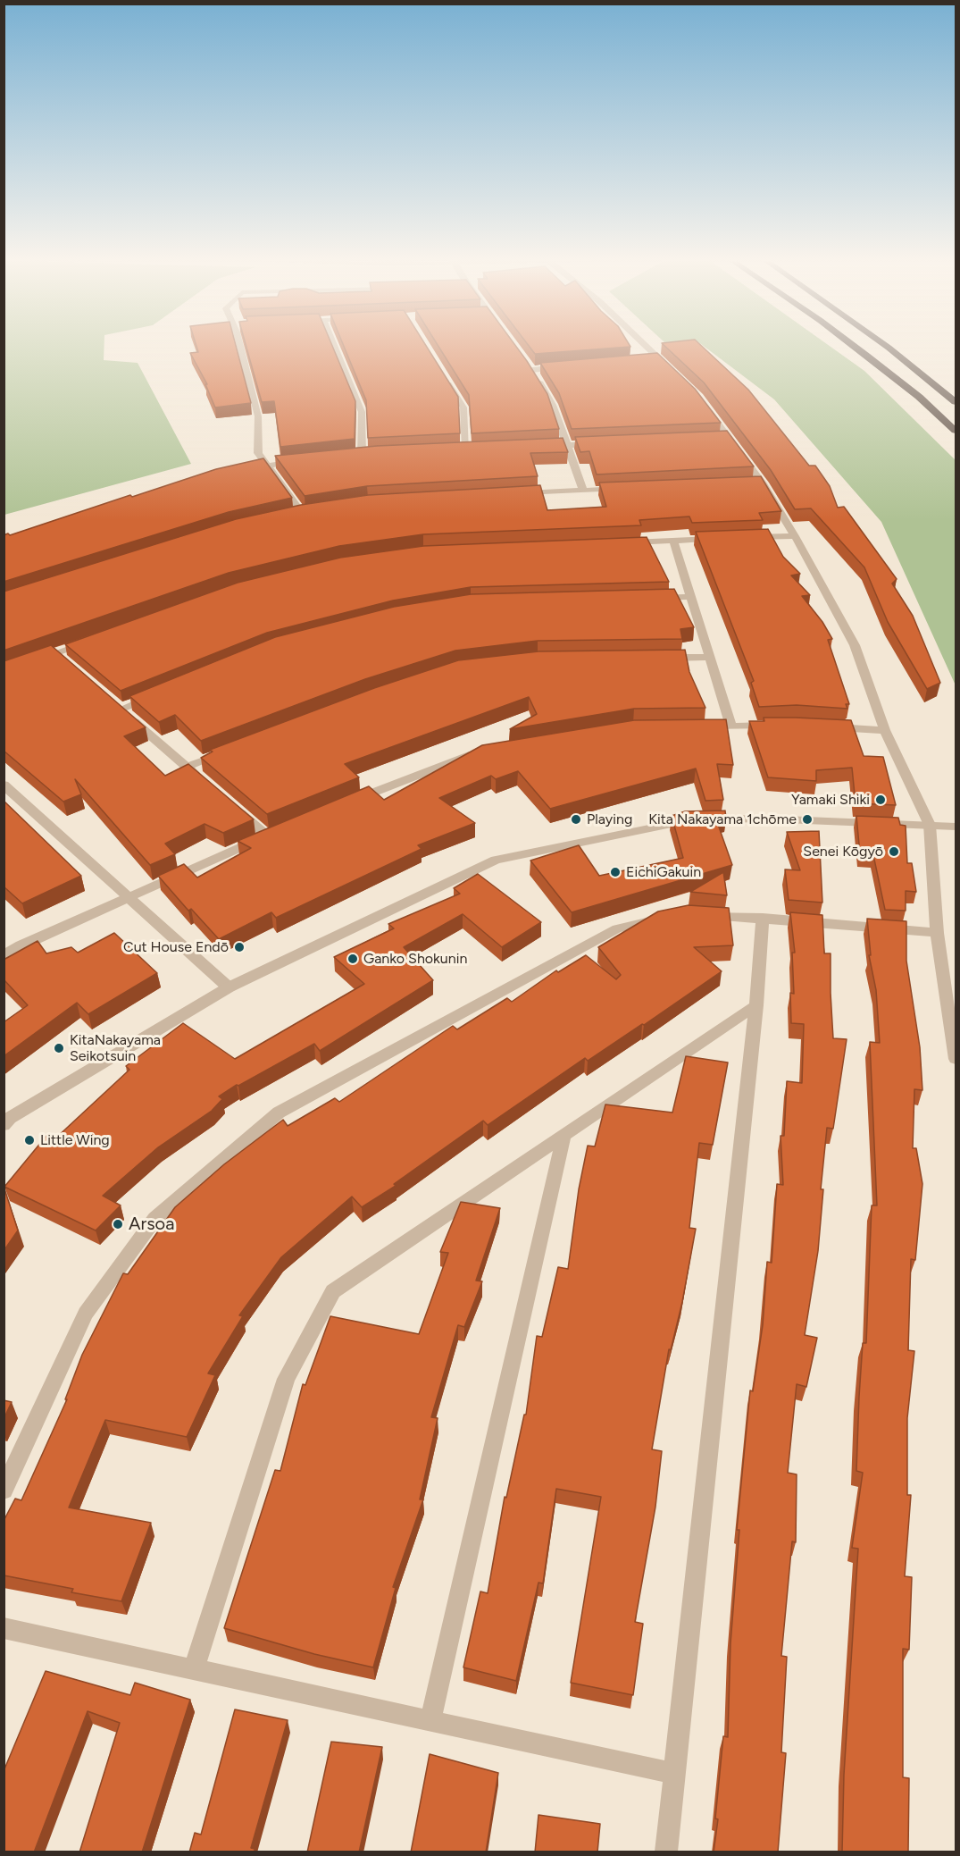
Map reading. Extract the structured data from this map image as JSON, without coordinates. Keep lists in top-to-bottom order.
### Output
{
  "places": [
    "Yamaki Shiki",
    "Playing",
    "Kita Nakayama 1chōme",
    "Senei Kōgyō",
    "EichiGakuin",
    "Cut House Endō",
    "Ganko Shokunin",
    "KitaNakayama Seikotsuin",
    "Little Wing",
    "Arsoa"
  ]
}
